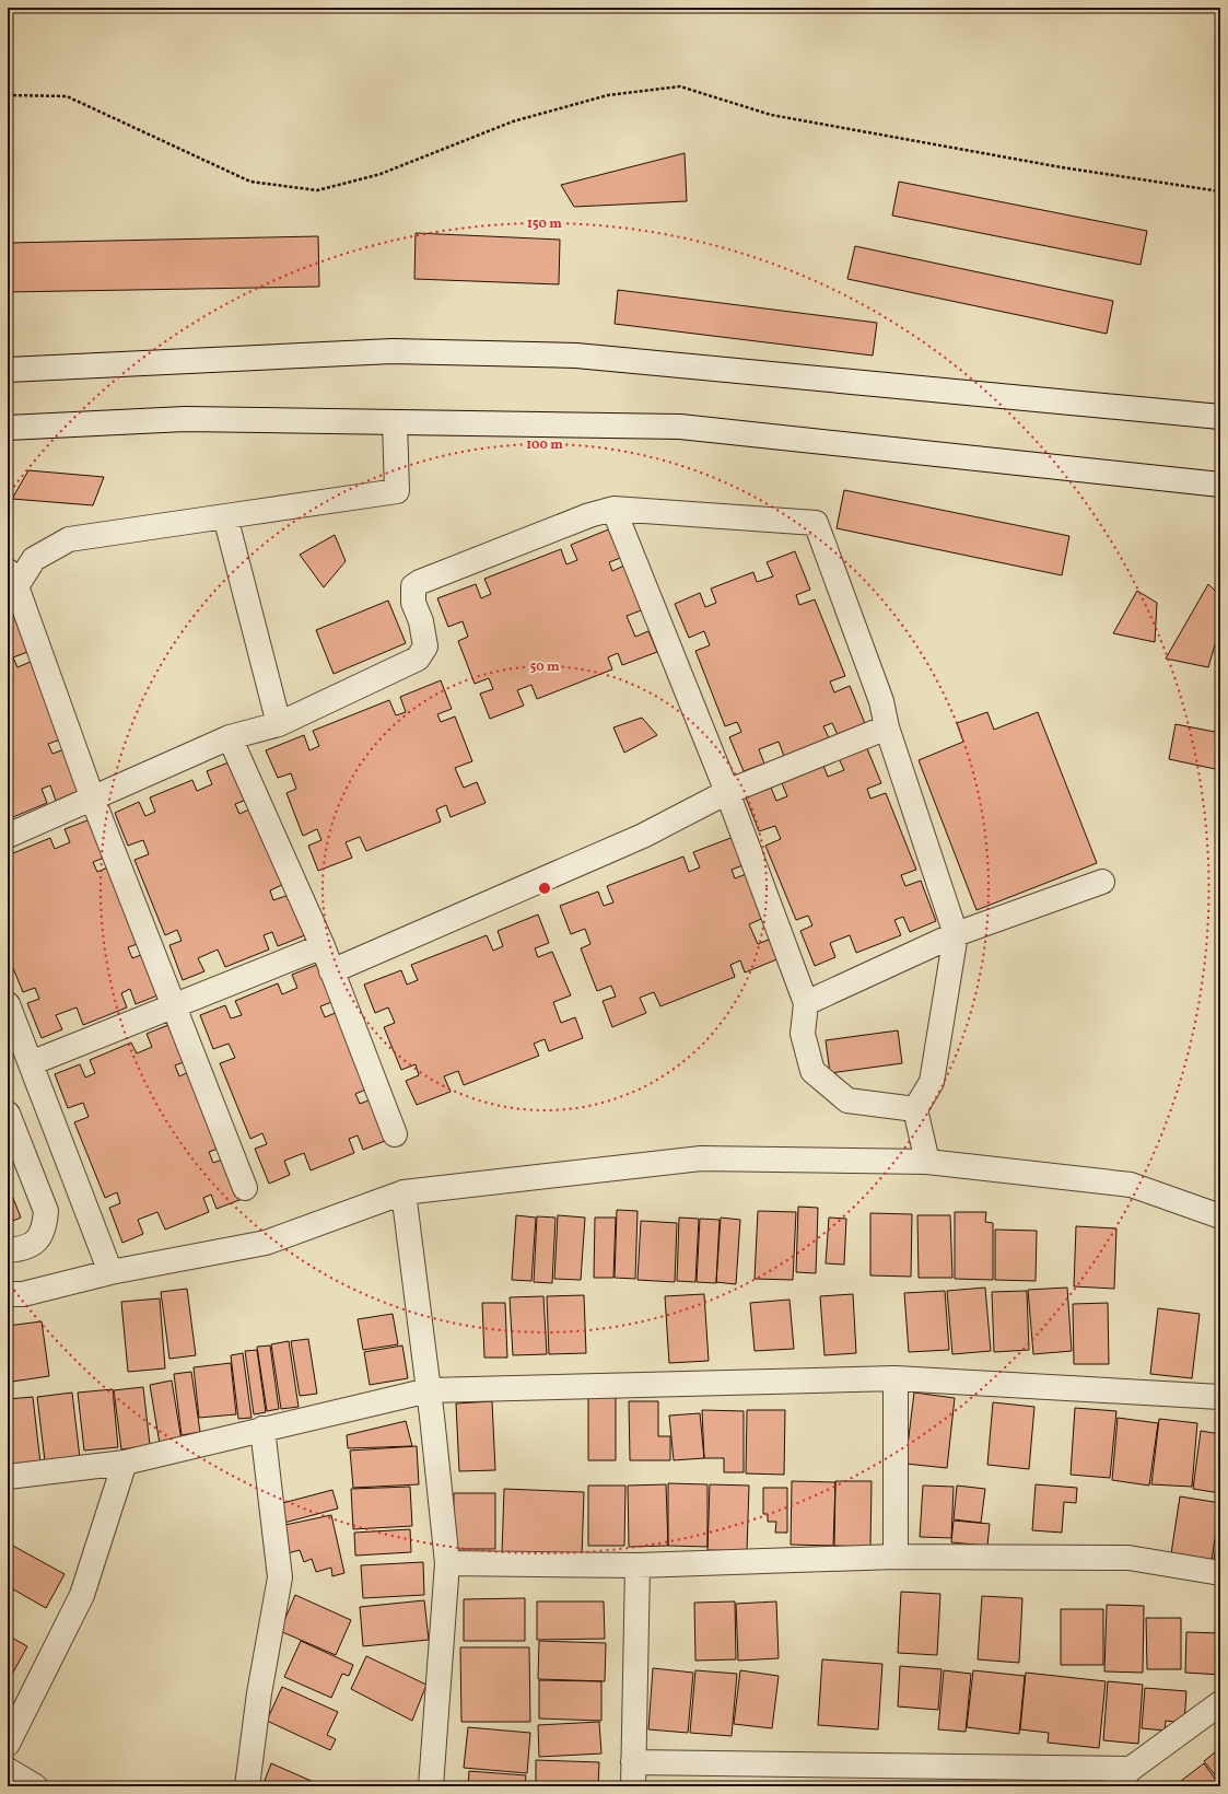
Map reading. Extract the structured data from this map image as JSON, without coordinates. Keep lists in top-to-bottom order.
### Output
{
  "rings": ["150 m", "100 m", "50 m"]
}
